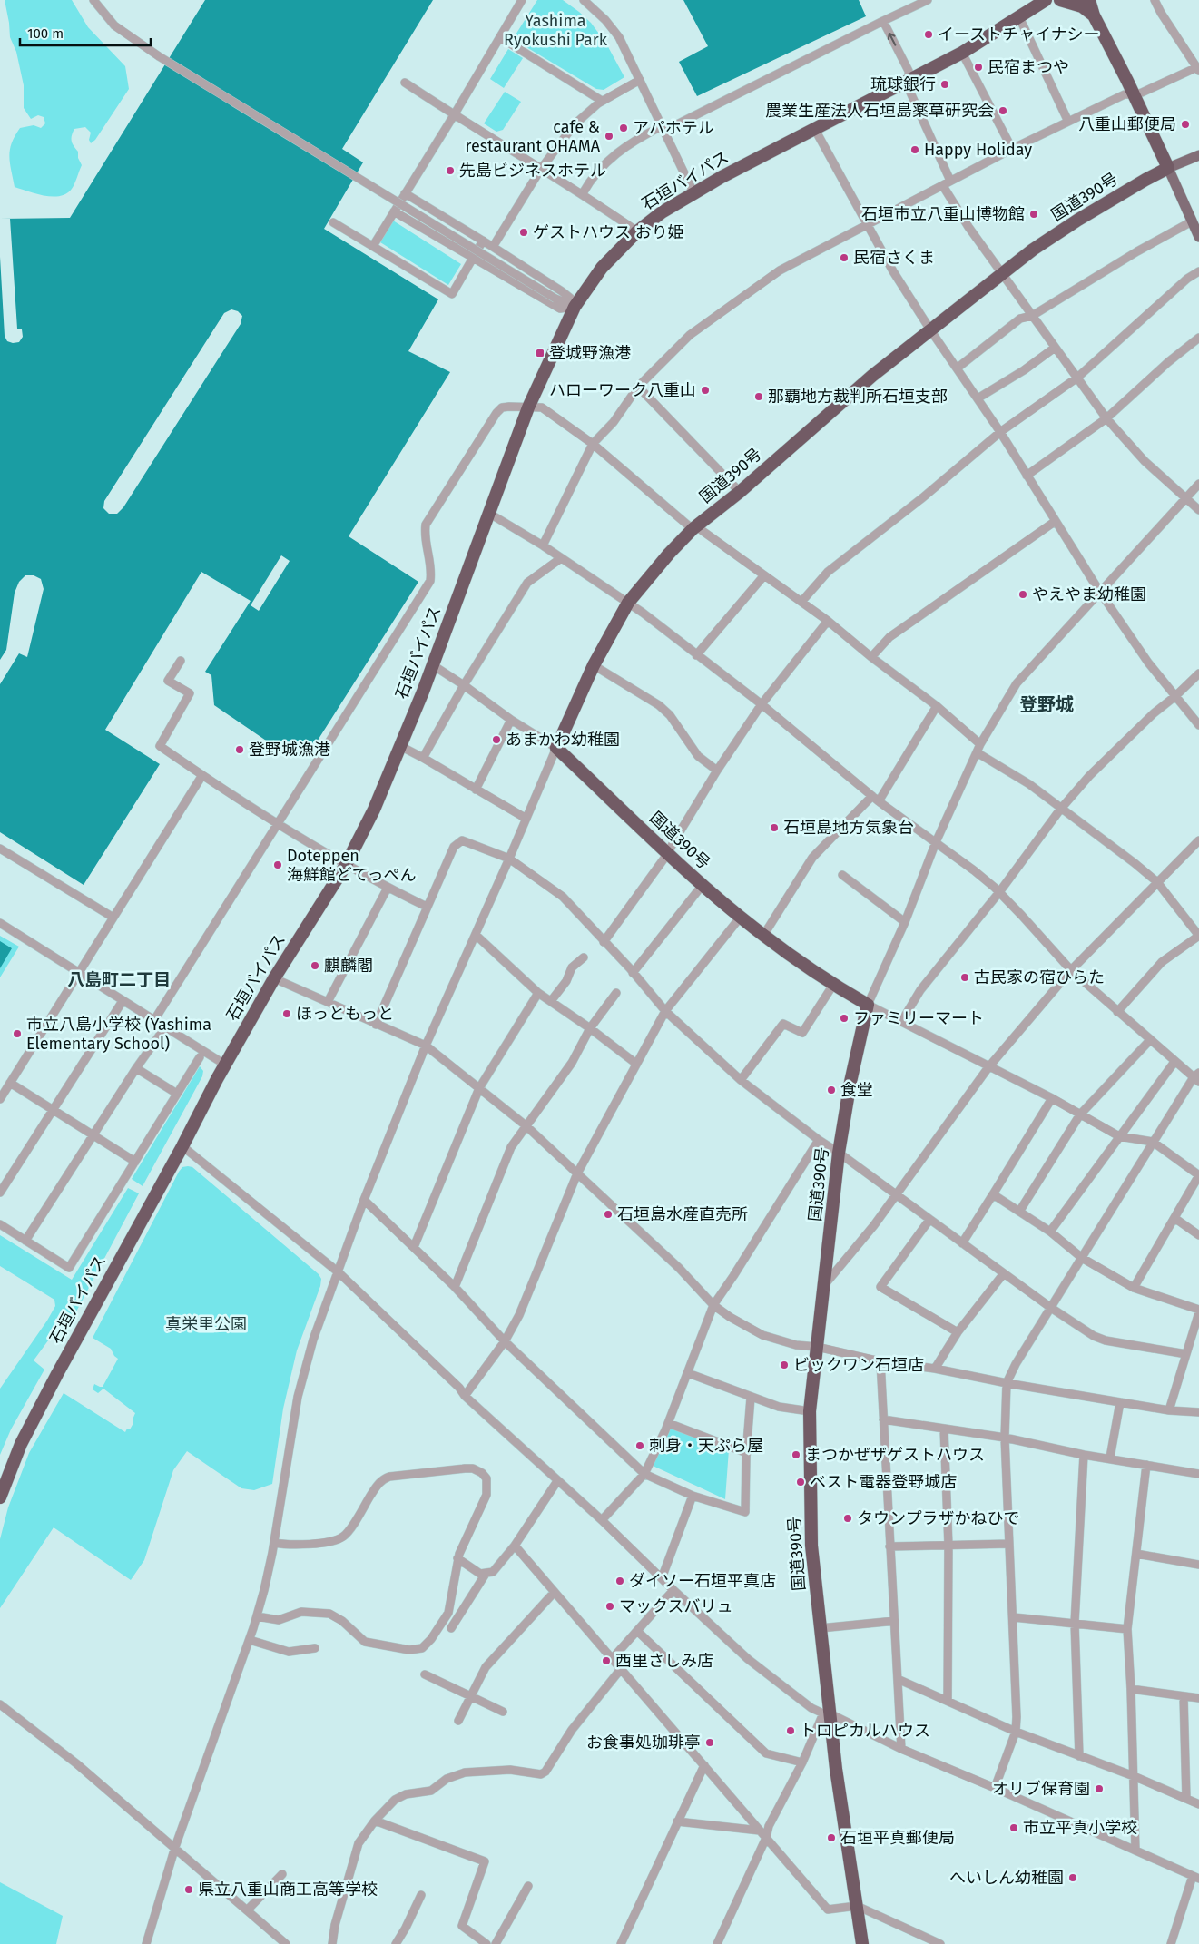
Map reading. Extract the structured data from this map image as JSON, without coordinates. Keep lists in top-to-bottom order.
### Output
{
  "streets": {
    "highway": ["石垣バイパス", "国道390号"]
  },
  "districts": ["登野城", "八島町二丁目"],
  "parks": ["Yashima Ryokushi Park", "真栄里公園"],
  "places": {
    "other": [
      "イーストチャイナシー",
      "民宿まつや",
      "琉球銀行",
      "農業生産法人石垣島薬草研究会",
      "八重山郵便局",
      "アパホテル",
      "cafe & restaurant OHAMA",
      "Happy Holiday",
      "先島ビジネスホテル",
      "石垣市立八重山博物館",
      "ゲストハウス おり姫",
      "民宿さくま",
      "ハローワーク八重山",
      "那覇地方裁判所石垣支部",
      "やえやま幼稚園",
      "あまかわ幼稚園",
      "登野城漁港",
      "石垣島地方気象台",
      "Doteppen 海鮮館どてっぺん",
      "麒麟閣",
      "古民家の宿ひらた",
      "ほっともっと",
      "ファミリーマート",
      "市立八島小学校 (Yashima Elementary School)",
      "食堂",
      "石垣島水産直売所",
      "ビックワン石垣店",
      "刺身・天ぷら屋",
      "まつかぜザゲストハウス",
      "ベスト電器登野城店",
      "タウンプラザかねひで",
      "ダイソー石垣平真店",
      "マックスバリュ",
      "西里さしみ店",
      "トロピカルハウス",
      "お食事処珈琲亭",
      "オリブ保育園",
      "市立平真小学校",
      "石垣平真郵便局",
      "へいしん幼稚園",
      "県立八重山商工高等学校"
    ],
    "transit": ["登城野漁港"]
  },
  "scale_bar": "100 m"
}
